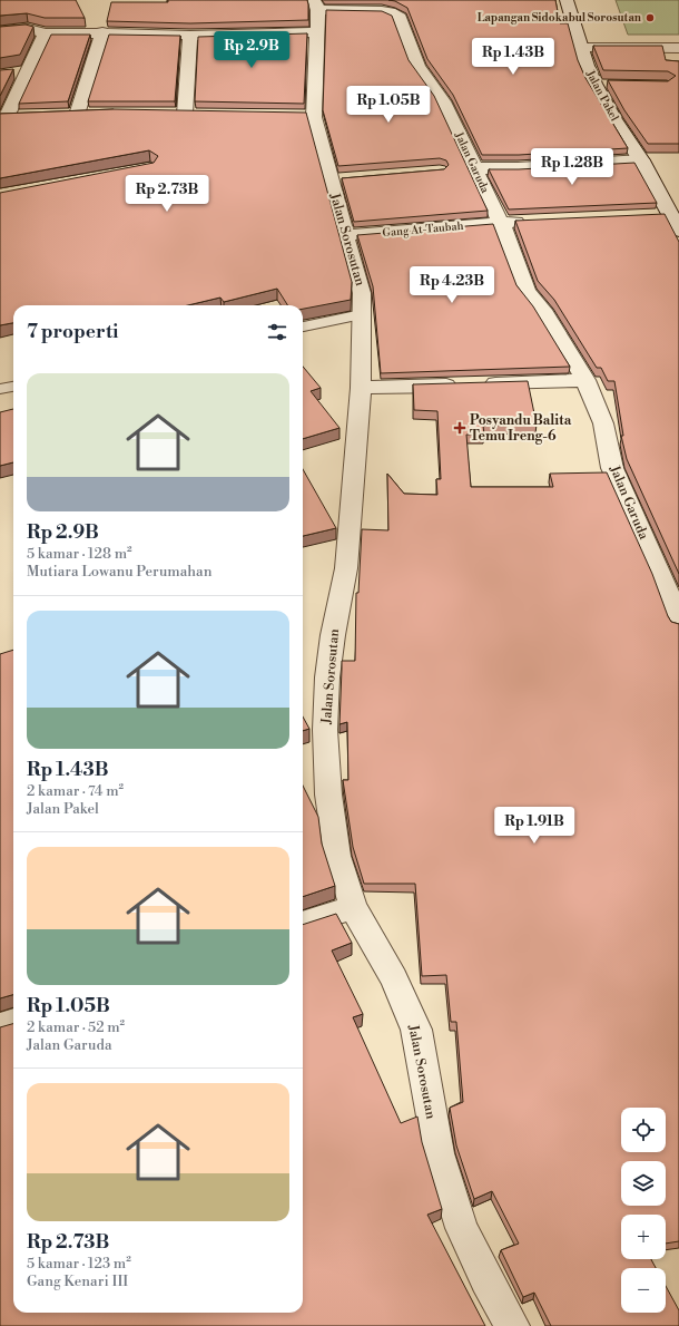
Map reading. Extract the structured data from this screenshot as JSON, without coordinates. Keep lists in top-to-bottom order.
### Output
{
  "streets": {
    "street": [
      "Jalan Pakel",
      "Jalan Garuda",
      "Gang At-Taubah",
      "Jalan Sorosutan"
    ]
  },
  "crossings": [
    ["Jalan Garuda", "Gang At-Taubah"],
    ["Jalan Garuda", "Jalan Sorosutan"],
    ["Gang At-Taubah", "Jalan Sorosutan"]
  ],
  "places": {
    "other": ["Lapangan Sidokabul Sorosutan"],
    "health": ["Posyandu Balita Temu Ireng-6"]
  },
  "page": {
    "price": [
      "Rp 2.9B",
      "Rp 1.43B",
      "Rp 1.05B",
      "Rp 1.28B",
      "Rp 2.73B",
      "Rp 4.23B",
      "Rp 1.91B"
    ],
    "heading": "7 properti",
    "list": [
      {
        "name": "Rp 2.9B",
        "note": "5 kamar · 128 m² · Mutiara Lowanu Perumahan"
      },
      {
        "name": "Rp 1.43B",
        "note": "2 kamar · 74 m² · Jalan Pakel"
      },
      {
        "name": "Rp 1.05B",
        "note": "2 kamar · 52 m² · Jalan Garuda"
      },
      {
        "name": "Rp 2.73B",
        "note": "5 kamar · 123 m² · Gang Kenari III"
      }
    ],
    "map_buttons": ["+", "−"]
  }
}
